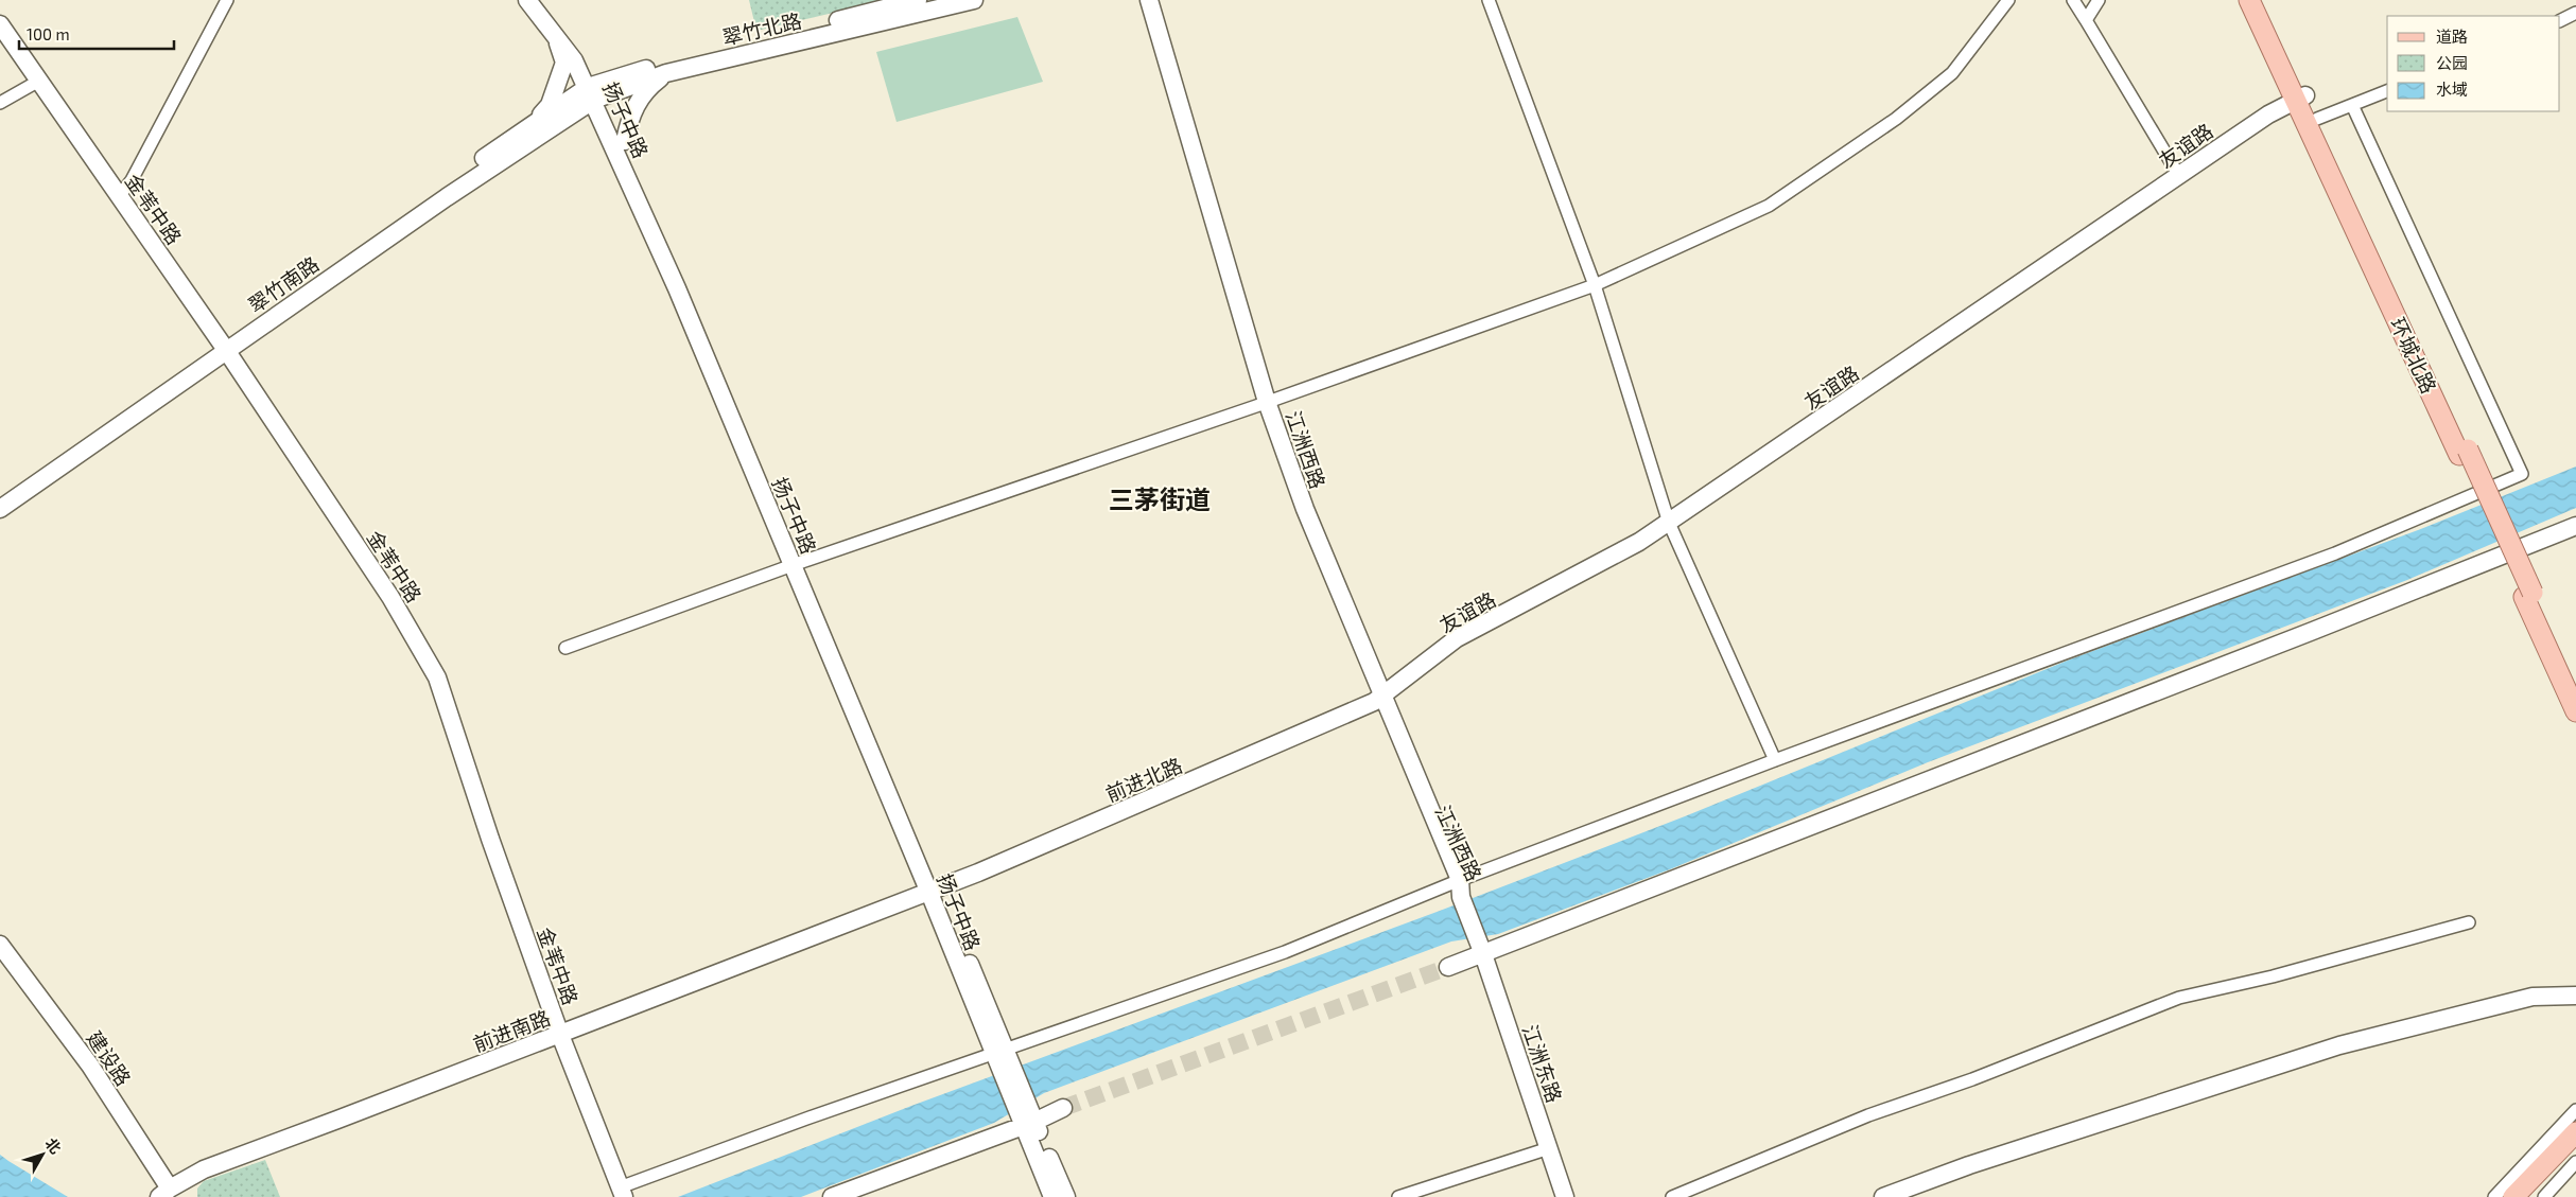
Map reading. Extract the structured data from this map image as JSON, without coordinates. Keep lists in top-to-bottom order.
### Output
{
  "streets": {
    "main road": ["环城北路"],
    "street": [
      "翠竹北路",
      "扬子中路",
      "友谊路",
      "金苇中路",
      "翠竹南路",
      "江洲西路",
      "前进北路",
      "前进南路",
      "建设路",
      "江洲东路"
    ]
  },
  "crossings": [
    ["翠竹北路", "扬子中路"],
    ["翠竹北路", "翠竹南路"],
    ["扬子中路", "翠竹南路"],
    ["扬子中路", "前进北路"],
    ["扬子中路", "前进南路"],
    ["友谊路", "环城北路"],
    ["友谊路", "江洲西路"],
    ["友谊路", "前进北路"],
    ["金苇中路", "翠竹南路"],
    ["金苇中路", "前进南路"],
    ["江洲西路", "前进北路"],
    ["江洲西路", "江洲东路"],
    ["前进北路", "前进南路"],
    ["前进南路", "建设路"]
  ],
  "districts": ["三茅街道"],
  "legend": ["道路", "公园", "水域"],
  "scale_bar": "100 m",
  "north": "top right"
}
